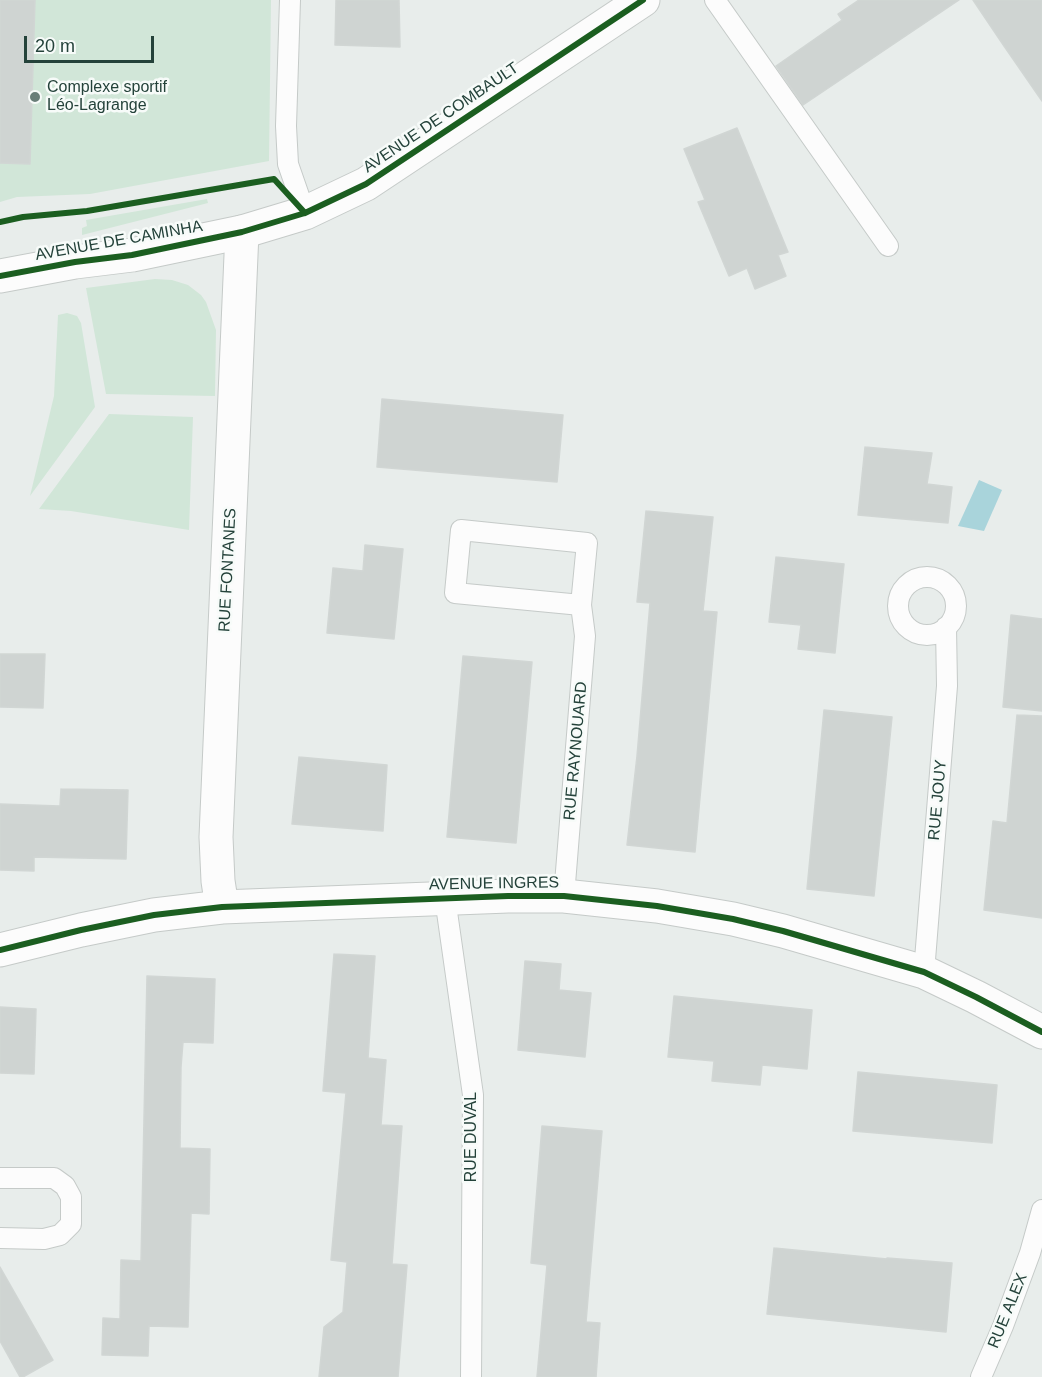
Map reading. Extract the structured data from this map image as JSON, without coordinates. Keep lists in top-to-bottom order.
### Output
{
  "streets": {
    "street": [
      "AVENUE DE COMBAULT",
      "AVENUE DE CAMINHA",
      "RUE FONTANES",
      "AVENUE INGRES"
    ],
    "lane": [
      "RUE RAYNOUARD",
      "RUE JOUY",
      "RUE DUVAL",
      "RUE ALEX"
    ]
  },
  "crossings": [
    ["AVENUE DE COMBAULT", "AVENUE DE CAMINHA"],
    ["AVENUE DE COMBAULT", "RUE FONTANES"],
    ["AVENUE DE CAMINHA", "RUE FONTANES"],
    ["RUE FONTANES", "AVENUE INGRES"],
    ["RUE RAYNOUARD", "AVENUE INGRES"],
    ["RUE JOUY", "AVENUE INGRES"],
    ["AVENUE INGRES", "RUE DUVAL"]
  ],
  "places": ["Complexe sportif Léo-Lagrange"],
  "scale_bar": "20 m"
}
